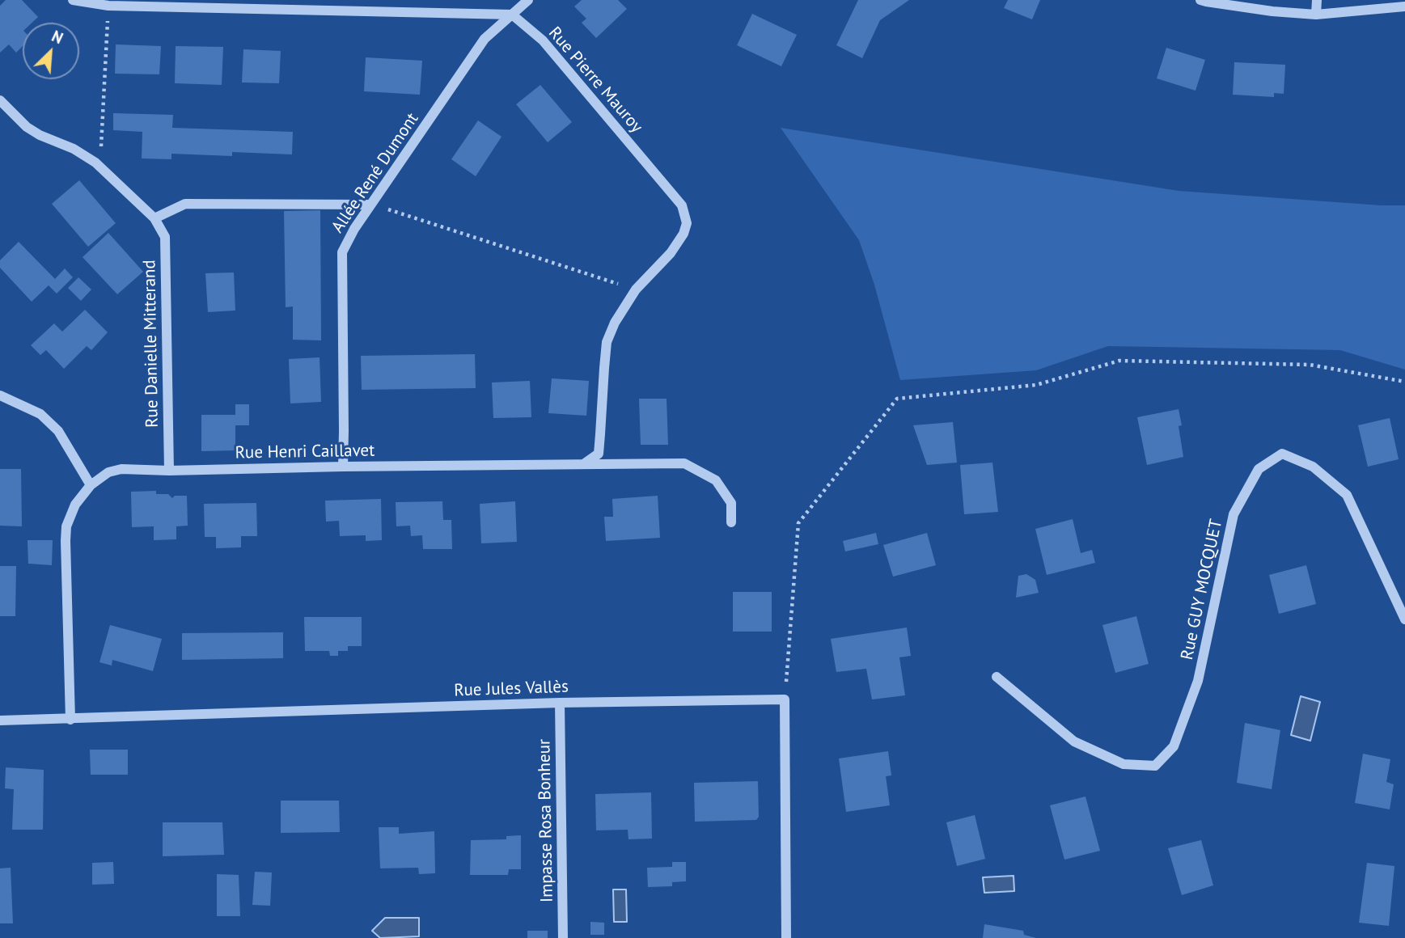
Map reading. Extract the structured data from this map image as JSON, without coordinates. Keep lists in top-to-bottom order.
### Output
{
  "streets": {
    "street": [
      "Rue Pierre Mauroy",
      "Allée René Dumont",
      "Rue Danielle Mitterand",
      "Rue Henri Caillavet",
      "Rue GUY MOCQUET",
      "Rue Jules Vallès",
      "Impasse Rosa Bonheur"
    ]
  },
  "crossings": [
    ["Rue Pierre Mauroy", "Allée René Dumont"],
    ["Allée René Dumont", "Rue Henri Caillavet"],
    ["Rue Danielle Mitterand", "Rue Henri Caillavet"],
    ["Rue Henri Caillavet", "Rue Jules Vallès"],
    ["Rue Jules Vallès", "Impasse Rosa Bonheur"]
  ],
  "north": "top right"
}
